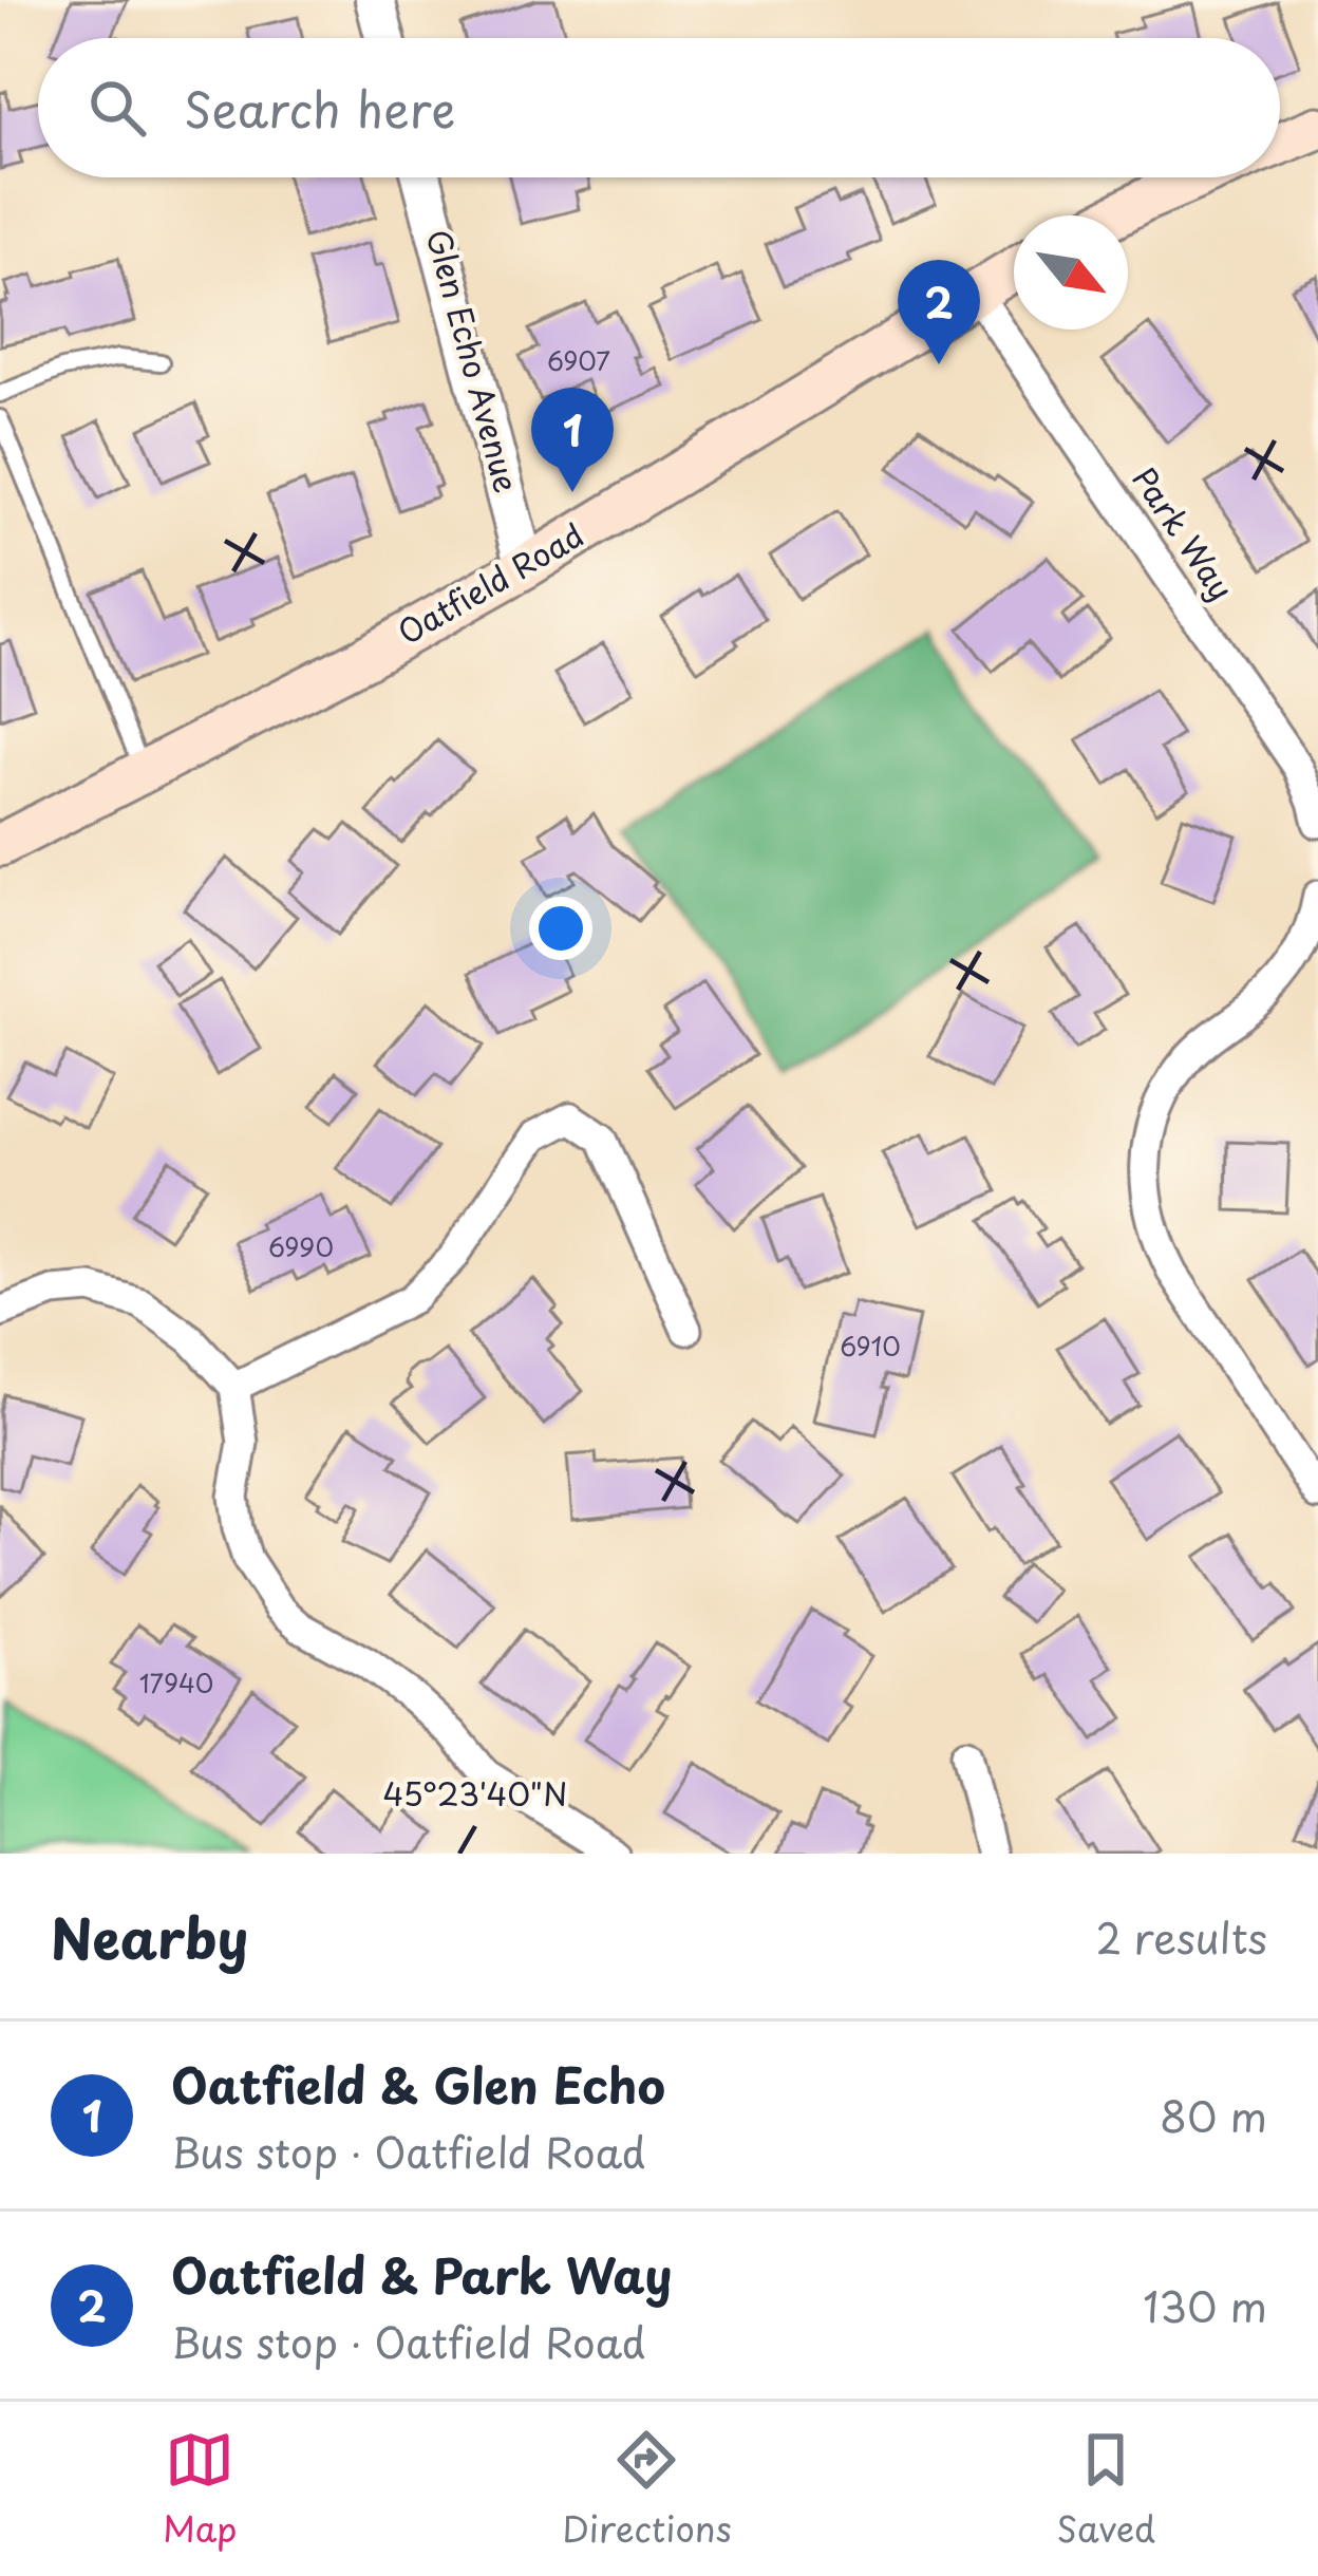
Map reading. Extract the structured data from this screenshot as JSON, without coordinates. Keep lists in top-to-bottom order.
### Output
{
  "streets": {
    "main road": ["Oatfield Road"],
    "street": ["Glen Echo Avenue", "Park Way"]
  },
  "crossings": [
    ["Glen Echo Avenue", "Oatfield Road"],
    ["Park Way", "Oatfield Road"]
  ],
  "house_numbers": [
    "6907",
    "6990",
    "6910",
    "17940"
  ],
  "north": "bottom right",
  "page": {
    "search": "Search here",
    "pins": ["2", "1"],
    "heading": ["Nearby", "2 results"],
    "list": [
      {
        "mark": "1",
        "name": "Oatfield & Glen Echo",
        "note": "Bus stop · Oatfield Road",
        "value": "80 m"
      },
      {
        "mark": "2",
        "name": "Oatfield & Park Way",
        "note": "Bus stop · Oatfield Road",
        "value": "130 m"
      }
    ],
    "nav": ["Map", "Directions", "Saved"]
  },
  "coordinates": ["45°23'40\"N"]
}
